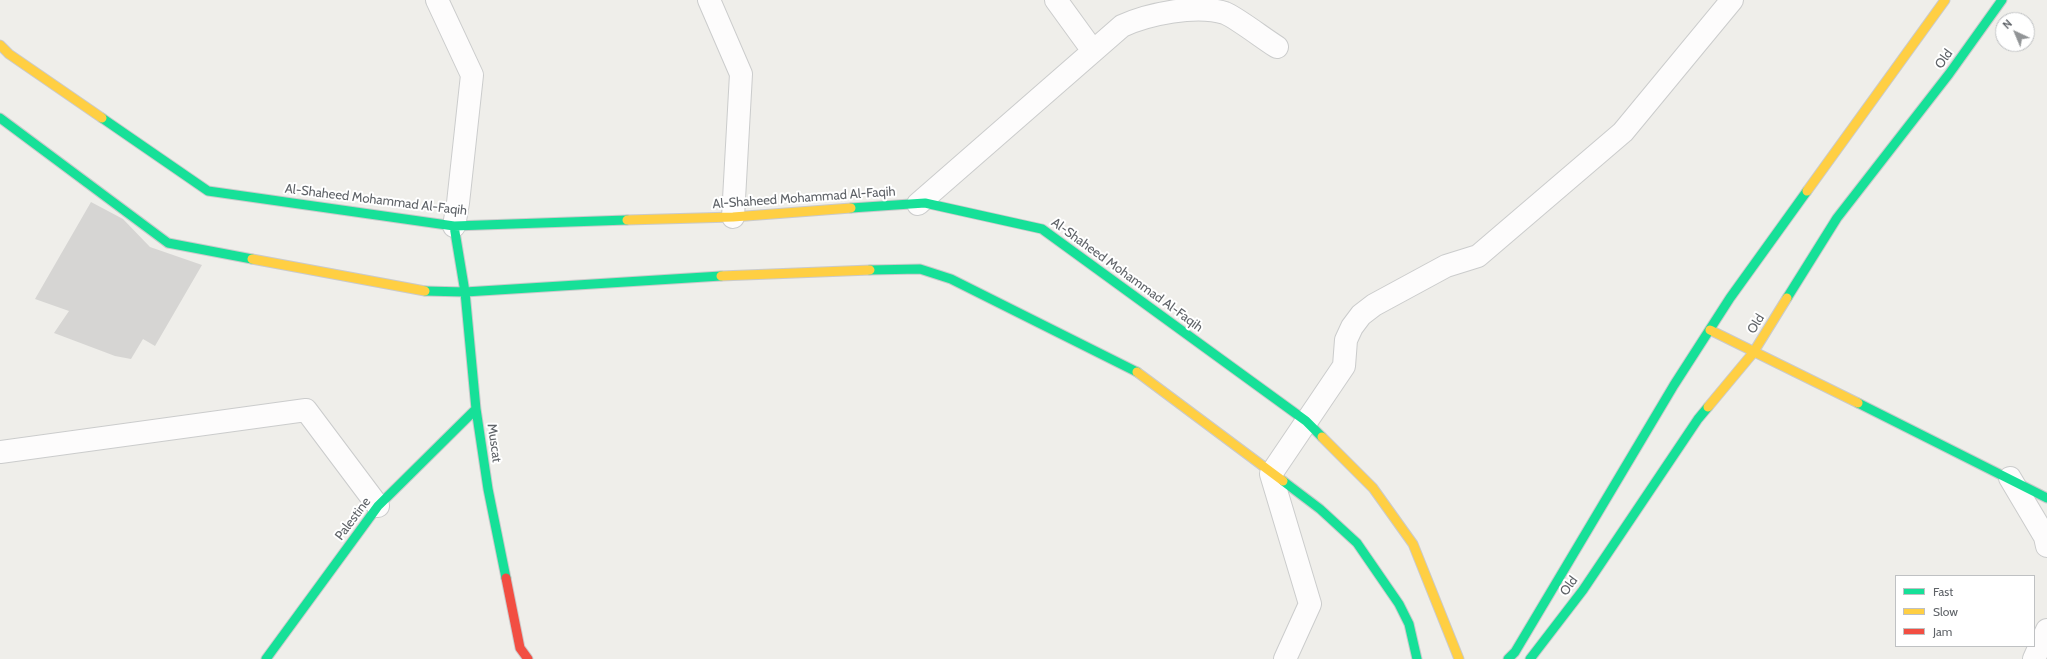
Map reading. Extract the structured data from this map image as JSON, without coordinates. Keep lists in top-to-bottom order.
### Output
{
  "streets": {
    "main road": [
      "Old",
      "Al-Shaheed Mohammad Al-Faqih",
      "Muscat",
      "Palestine"
    ]
  },
  "crossings": [
    ["Al-Shaheed Mohammad Al-Faqih", "Muscat"],
    ["Muscat", "Palestine"]
  ],
  "legend": ["Fast", "Slow", "Jam"],
  "north": "top left"
}
